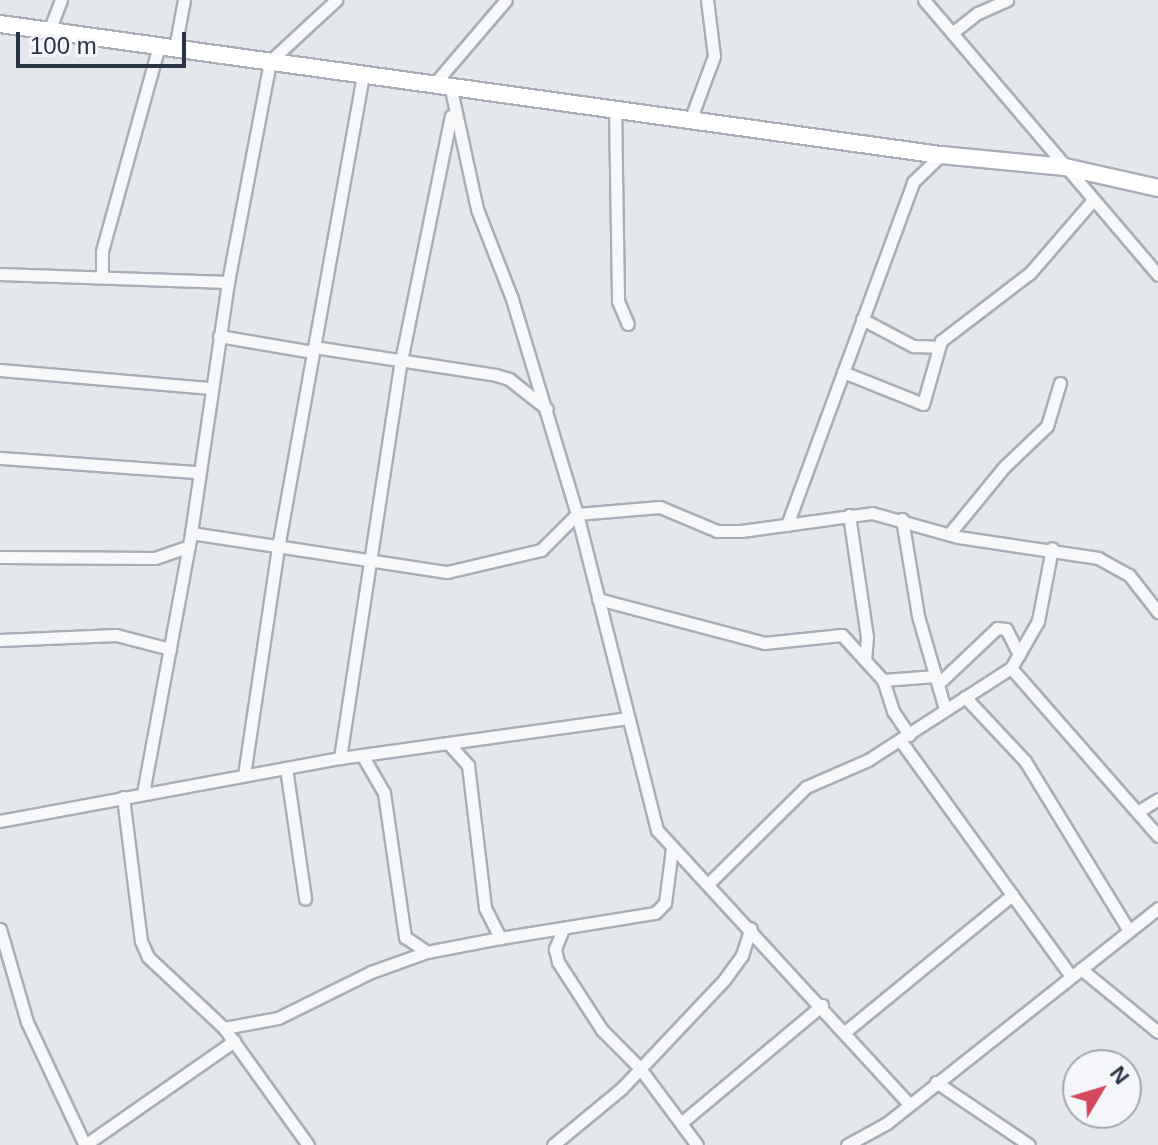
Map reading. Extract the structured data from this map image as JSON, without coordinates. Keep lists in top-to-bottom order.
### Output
{
  "scale_bar": "100 m",
  "north": "top right"
}
